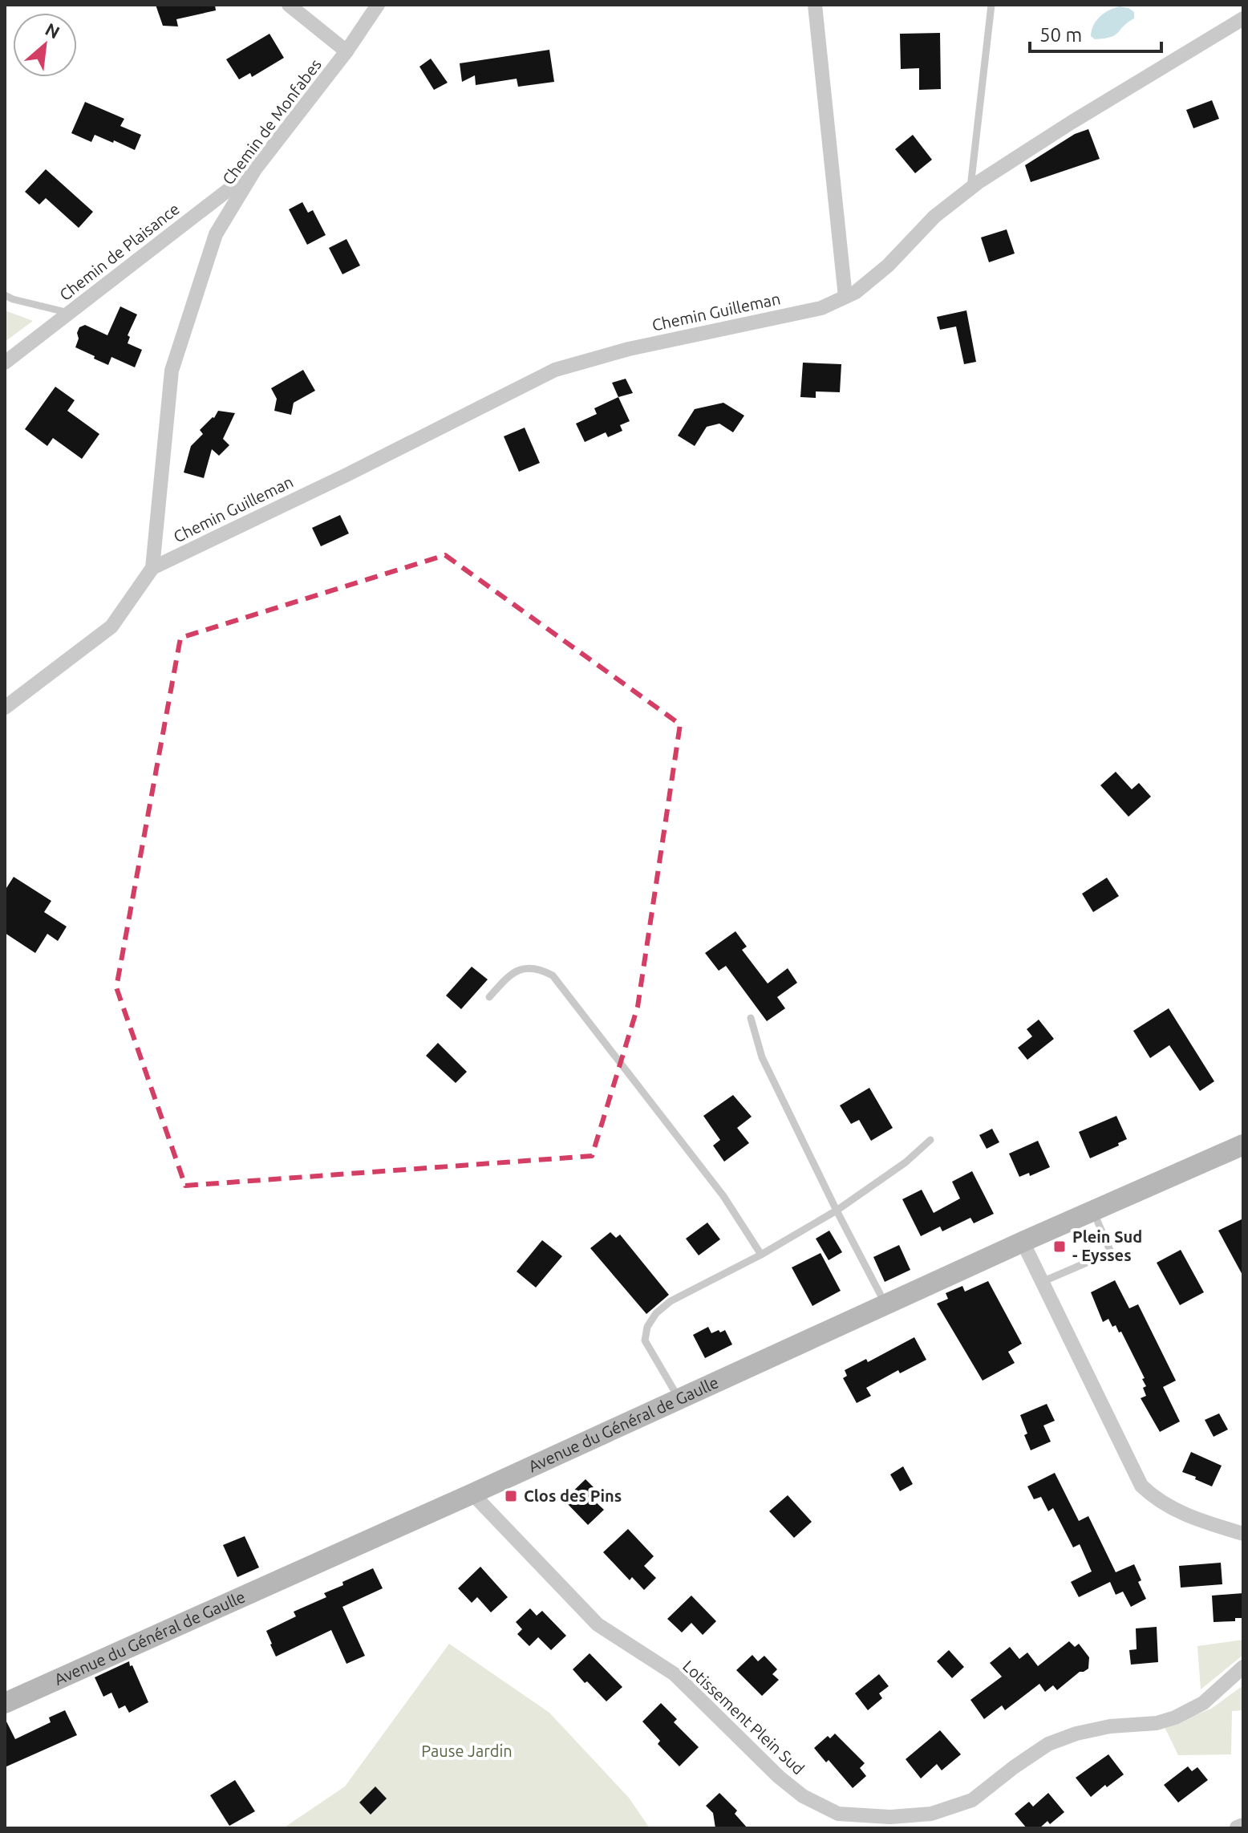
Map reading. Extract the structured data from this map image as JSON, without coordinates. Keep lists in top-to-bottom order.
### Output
{
  "streets": {
    "main road": ["Avenue du Général de Gaulle"],
    "street": [
      "Chemin de Monfabes",
      "Chemin de Plaisance",
      "Chemin Guilleman",
      "Lotissement Plein Sud"
    ]
  },
  "crossings": [
    ["Chemin de Monfabes", "Chemin de Plaisance"],
    ["Chemin de Monfabes", "Chemin Guilleman"],
    ["Avenue du Général de Gaulle", "Lotissement Plein Sud"]
  ],
  "parks": ["Pause Jardin"],
  "places": {
    "transit": ["Plein Sud - Eysses", "Clos des Pins"]
  },
  "scale_bar": "50 m",
  "north": "top right"
}
